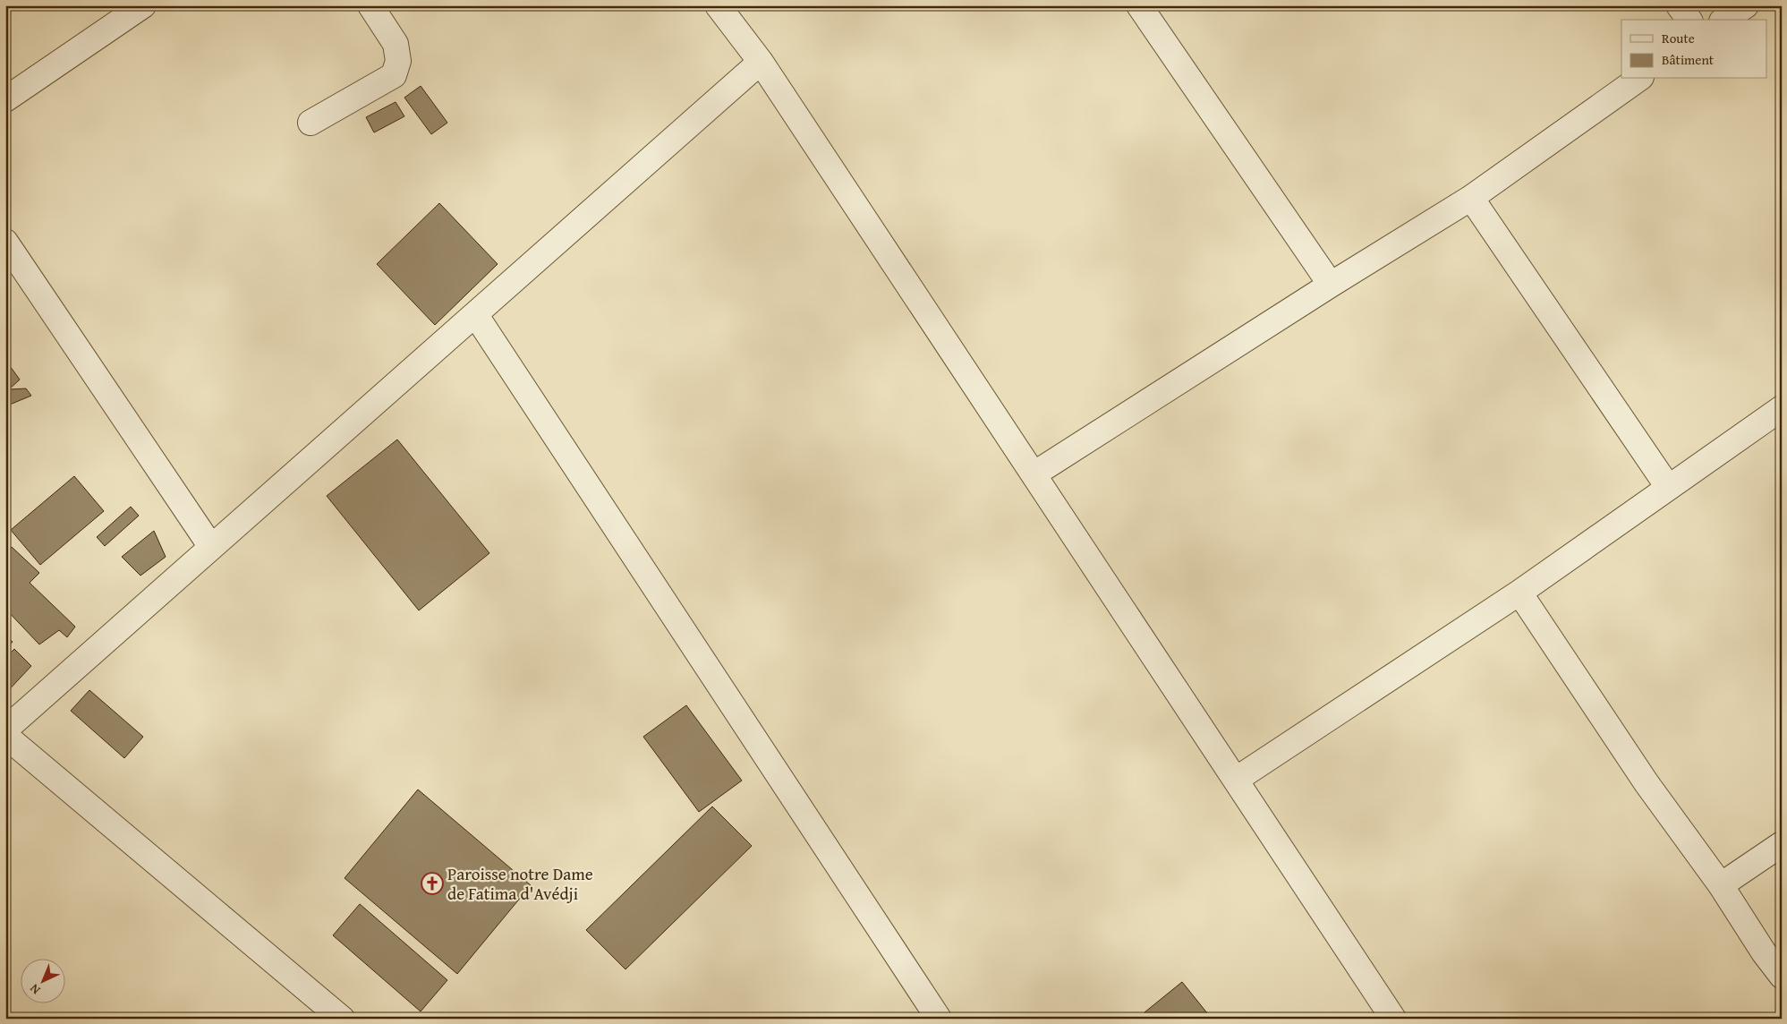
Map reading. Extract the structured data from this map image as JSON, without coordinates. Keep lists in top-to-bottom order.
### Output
{
  "places": {
    "church": ["Paroisse notre Dame de Fatima d'Avédji"]
  },
  "legend": ["Route", "Bâtiment"],
  "north": "bottom left"
}
